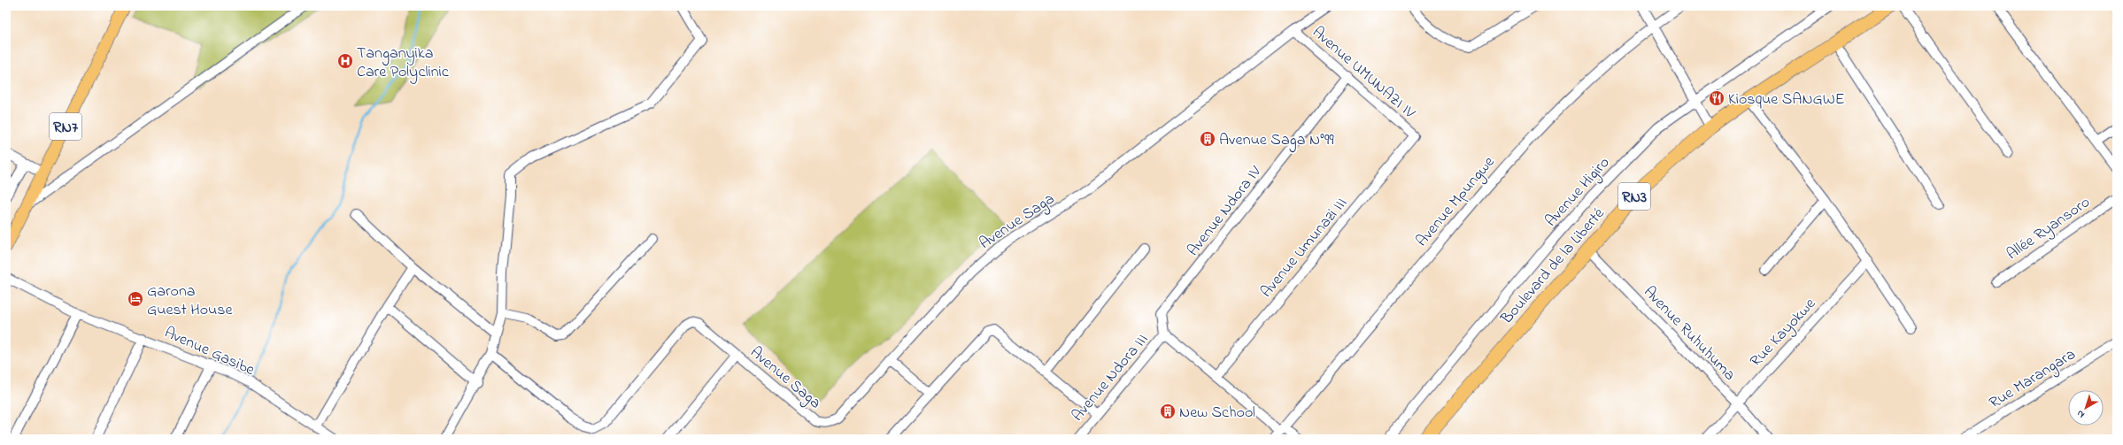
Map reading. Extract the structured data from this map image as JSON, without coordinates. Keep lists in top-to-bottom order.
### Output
{
  "streets": {
    "highway": ["RN3", "Boulevard de la Liberté"],
    "main road": ["RN7"],
    "street": [
      "Avenue UMUNAZI IV",
      "Avenue Higiro",
      "Avenue Mpungwe",
      "Avenue Ndora IV",
      "Avenue Saga",
      "Allée Ryansoro",
      "Avenue Umunazi III",
      "Rue Kayokwe",
      "Avenue Ruhuhuma",
      "Avenue Gasibe",
      "Avenue Ndora III",
      "Rue Marangara"
    ]
  },
  "crossings": [
    ["Avenue UMUNAZI IV", "Avenue Ndora IV"],
    ["Avenue UMUNAZI IV", "Avenue Saga"],
    ["Avenue UMUNAZI IV", "Avenue Umunazi III"],
    ["Avenue Ndora IV", "Avenue Ndora III"],
    ["Boulevard de la Liberté", "Avenue Ruhuhuma"],
    ["Rue Kayokwe", "Avenue Ruhuhuma"]
  ],
  "places": {
    "hospital": ["Tanganyika Care Polyclinic"],
    "restaurant": ["Kiosque SANGWE"],
    "building": ["Avenue Saga N°99", "New School"],
    "hotel": ["Garona Guest House"]
  },
  "north": "bottom left"
}
